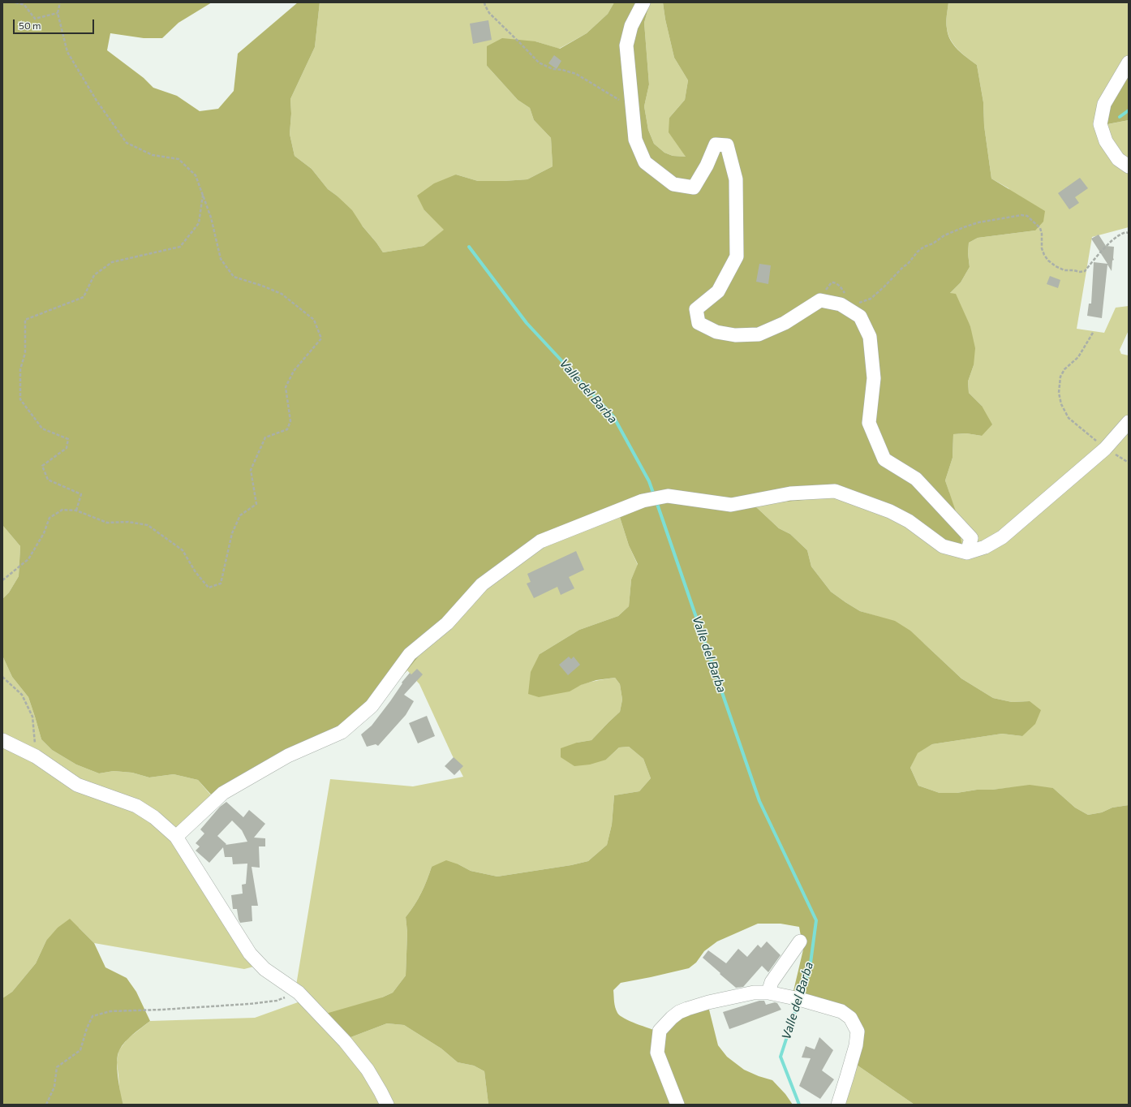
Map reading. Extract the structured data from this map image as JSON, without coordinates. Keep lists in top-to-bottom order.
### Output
{
  "water": ["Valle del Barba"],
  "scale_bar": "50 m"
}
